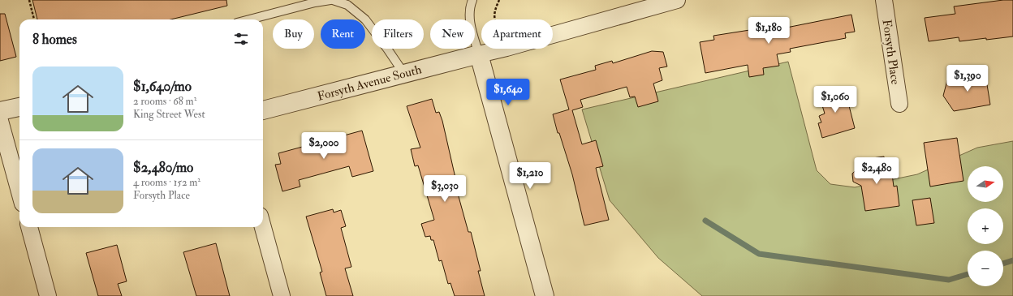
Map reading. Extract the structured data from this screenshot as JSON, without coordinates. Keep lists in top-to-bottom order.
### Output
{
  "streets": {
    "street": ["Forsyth Place", "Forsyth Avenue South"]
  },
  "north": "right",
  "page": {
    "price": [
      "$1,180",
      "$1,390",
      "$1,640",
      "$1,060",
      "$2,000",
      "$2,480",
      "$1,210",
      "$3,030"
    ],
    "chip": [
      "Buy",
      "Rent",
      "Filters",
      "New",
      "Apartment"
    ],
    "heading": "8 homes",
    "list": [
      {
        "name": "$1,640/mo",
        "note": "2 rooms · 68 m² · King Street West"
      },
      {
        "name": "$2,480/mo",
        "note": "4 rooms · 152 m² · Forsyth Place"
      }
    ],
    "map_buttons": ["+", "−"]
  }
}
